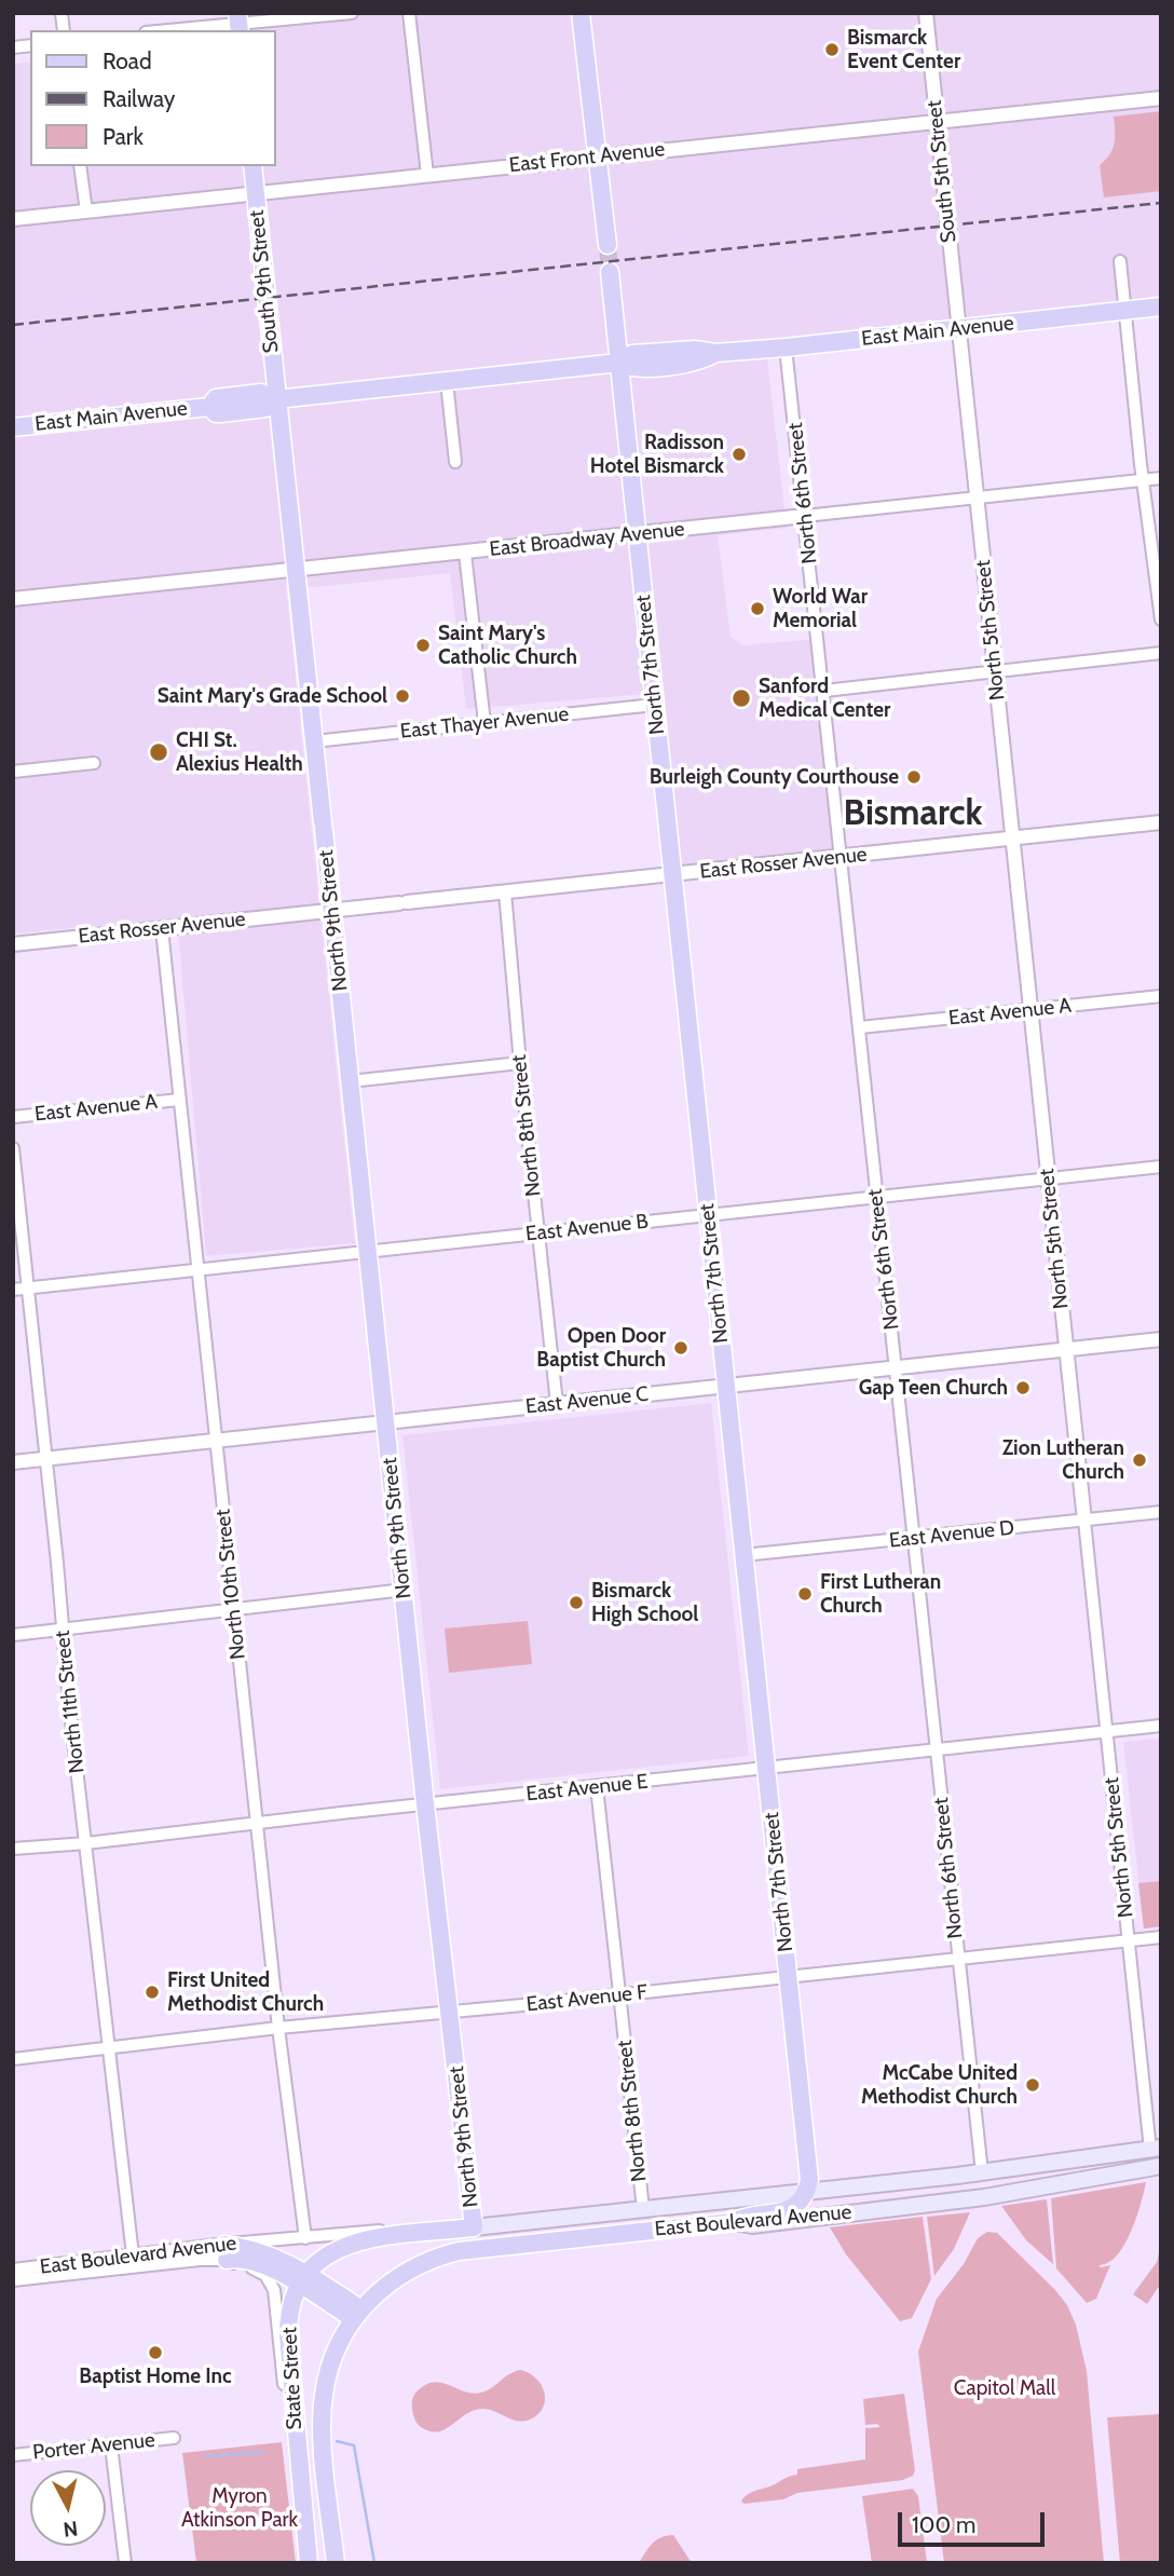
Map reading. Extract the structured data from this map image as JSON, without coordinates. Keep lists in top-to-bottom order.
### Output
{
  "streets": {
    "main road": [
      "South 9th Street",
      "East Main Avenue",
      "North 7th Street",
      "North 9th Street",
      "East Boulevard Avenue",
      "State Street"
    ],
    "street": [
      "East Front Avenue",
      "South 5th Street",
      "North 6th Street",
      "East Broadway Avenue",
      "North 5th Street",
      "East Thayer Avenue",
      "East Rosser Avenue",
      "East Avenue A",
      "North 8th Street",
      "East Avenue B",
      "East Avenue C",
      "East Avenue D",
      "North 10th Street",
      "North 11th Street",
      "East Avenue E",
      "East Avenue F",
      "Porter Avenue"
    ]
  },
  "crossings": [
    ["East Front Avenue", "South 5th Street"],
    ["East Front Avenue", "South 9th Street"],
    ["South 5th Street", "East Main Avenue"],
    ["South 5th Street", "North 5th Street"],
    ["South 9th Street", "East Main Avenue"],
    ["South 9th Street", "North 9th Street"],
    ["East Main Avenue", "North 6th Street"],
    ["East Main Avenue", "North 5th Street"],
    ["East Main Avenue", "North 7th Street"],
    ["East Main Avenue", "North 9th Street"],
    ["North 6th Street", "East Broadway Avenue"],
    ["North 6th Street", "East Rosser Avenue"],
    ["North 6th Street", "East Avenue A"],
    ["North 6th Street", "East Avenue B"],
    ["North 6th Street", "East Avenue C"],
    ["North 6th Street", "East Avenue D"],
    ["North 6th Street", "East Avenue E"],
    ["North 6th Street", "East Avenue F"],
    ["North 6th Street", "East Boulevard Avenue"],
    ["East Broadway Avenue", "North 5th Street"],
    ["East Broadway Avenue", "North 7th Street"],
    ["East Broadway Avenue", "North 9th Street"],
    ["North 5th Street", "East Rosser Avenue"],
    ["North 5th Street", "East Avenue A"],
    ["North 5th Street", "East Avenue B"],
    ["North 5th Street", "East Avenue C"],
    ["North 5th Street", "East Avenue D"],
    ["North 5th Street", "East Avenue E"],
    ["North 5th Street", "East Avenue F"],
    ["North 5th Street", "East Boulevard Avenue"],
    ["North 7th Street", "East Thayer Avenue"],
    ["North 7th Street", "East Rosser Avenue"],
    ["North 7th Street", "East Avenue B"],
    ["North 7th Street", "East Avenue C"],
    ["North 7th Street", "East Avenue D"],
    ["North 7th Street", "East Avenue E"],
    ["North 7th Street", "East Avenue F"],
    ["North 7th Street", "East Boulevard Avenue"],
    ["East Thayer Avenue", "North 9th Street"],
    ["East Rosser Avenue", "North 9th Street"],
    ["East Rosser Avenue", "North 8th Street"],
    ["East Rosser Avenue", "North 10th Street"],
    ["North 9th Street", "East Avenue B"],
    ["North 9th Street", "East Avenue C"],
    ["North 9th Street", "East Avenue E"],
    ["North 9th Street", "East Avenue F"],
    ["North 9th Street", "East Boulevard Avenue"],
    ["East Avenue A", "North 10th Street"],
    ["North 8th Street", "East Avenue B"],
    ["North 8th Street", "East Avenue C"],
    ["North 8th Street", "East Avenue E"],
    ["North 8th Street", "East Avenue F"],
    ["North 8th Street", "East Boulevard Avenue"],
    ["East Avenue B", "North 10th Street"],
    ["East Avenue B", "North 11th Street"],
    ["East Avenue C", "North 10th Street"],
    ["East Avenue C", "North 11th Street"],
    ["North 10th Street", "East Avenue E"],
    ["North 10th Street", "East Avenue F"],
    ["North 10th Street", "East Boulevard Avenue"],
    ["North 11th Street", "East Avenue E"],
    ["North 11th Street", "East Avenue F"],
    ["North 11th Street", "East Boulevard Avenue"],
    ["East Boulevard Avenue", "State Street"]
  ],
  "districts": ["Bismarck"],
  "parks": ["Capitol Mall", "Myron Atkinson Park"],
  "places": [
    "Bismarck Event Center",
    "Radisson Hotel Bismarck",
    "World War Memorial",
    "Saint Mary's Catholic Church",
    "Saint Mary's Grade School",
    "Sanford Medical Center",
    "CHI St. Alexius Health",
    "Burleigh County Courthouse",
    "Open Door Baptist Church",
    "Gap Teen Church",
    "Zion Lutheran Church",
    "First Lutheran Church",
    "Bismarck High School",
    "First United Methodist Church",
    "McCabe United Methodist Church",
    "Baptist Home Inc"
  ],
  "legend": ["Road", "Railway", "Park"],
  "scale_bar": "100 m",
  "north": "bottom"
}
